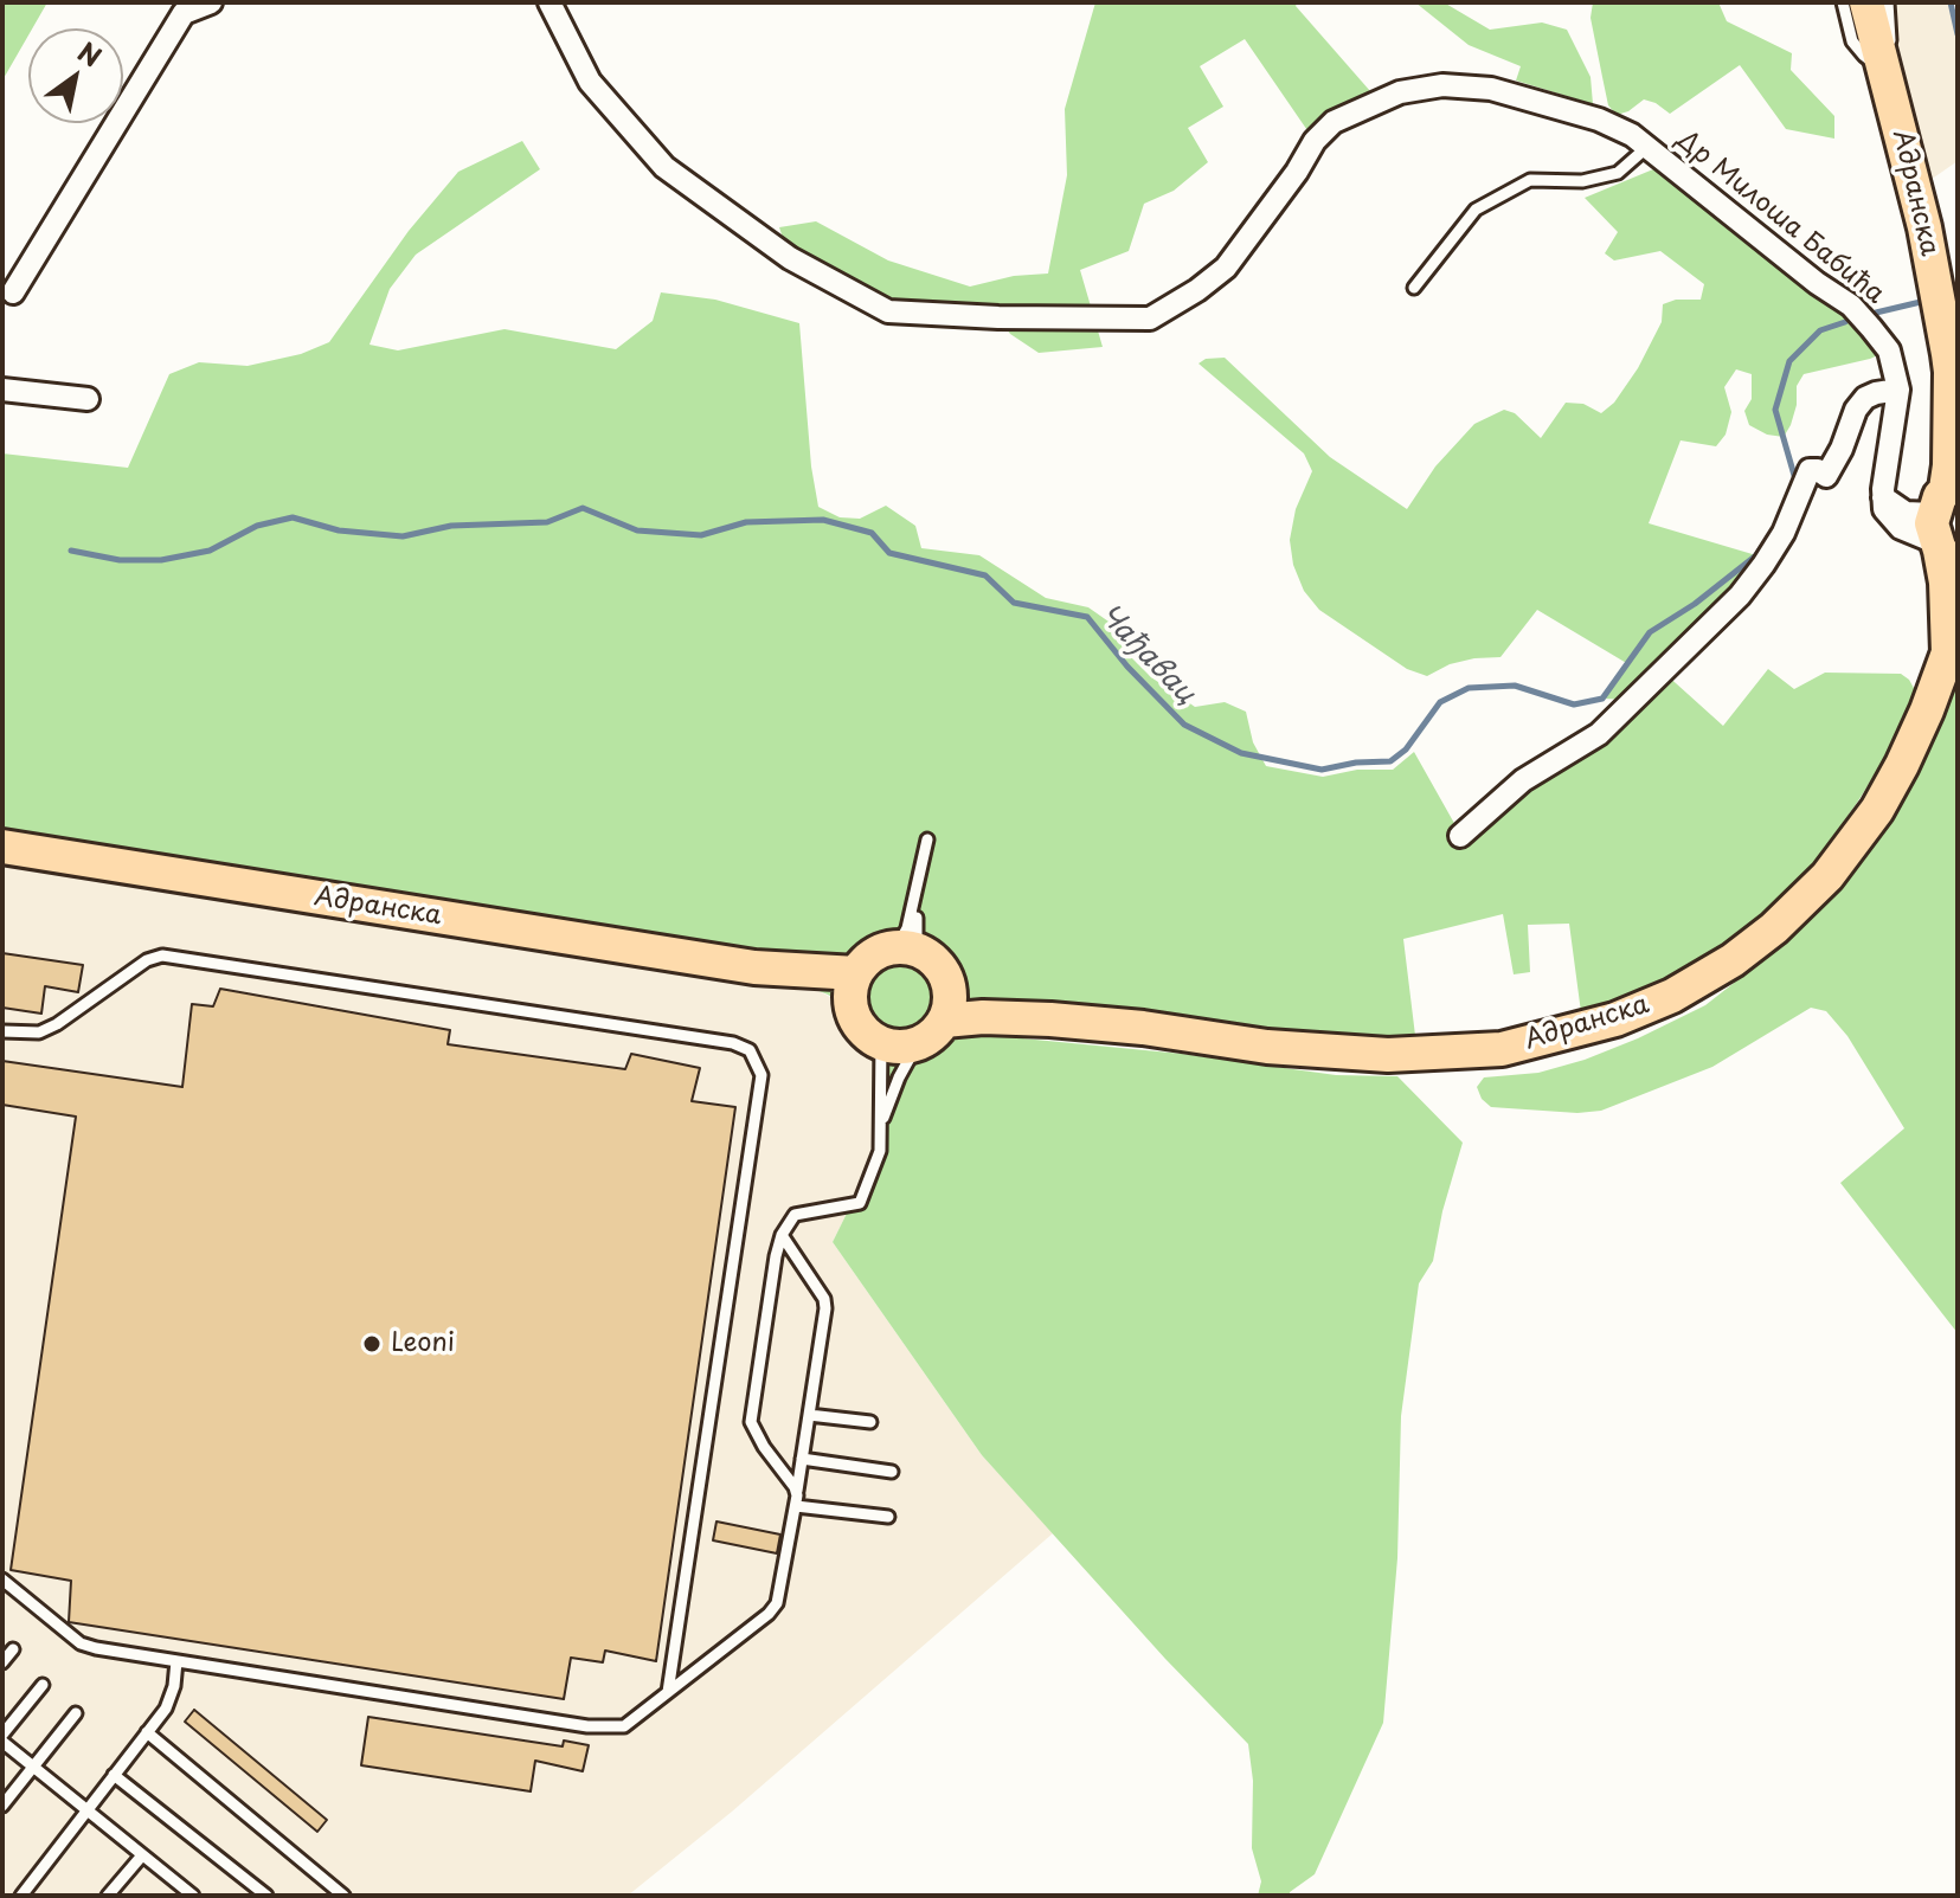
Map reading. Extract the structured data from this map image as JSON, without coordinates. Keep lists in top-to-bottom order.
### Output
{
  "streets": {
    "main road": ["Адранска"],
    "street": ["Др Милоша Бабића"]
  },
  "crossings": [
    ["Адранска", "Др Милоша Бабића"]
  ],
  "water": ["Чађавац"],
  "places": ["Leoni"],
  "north": "top right"
}
